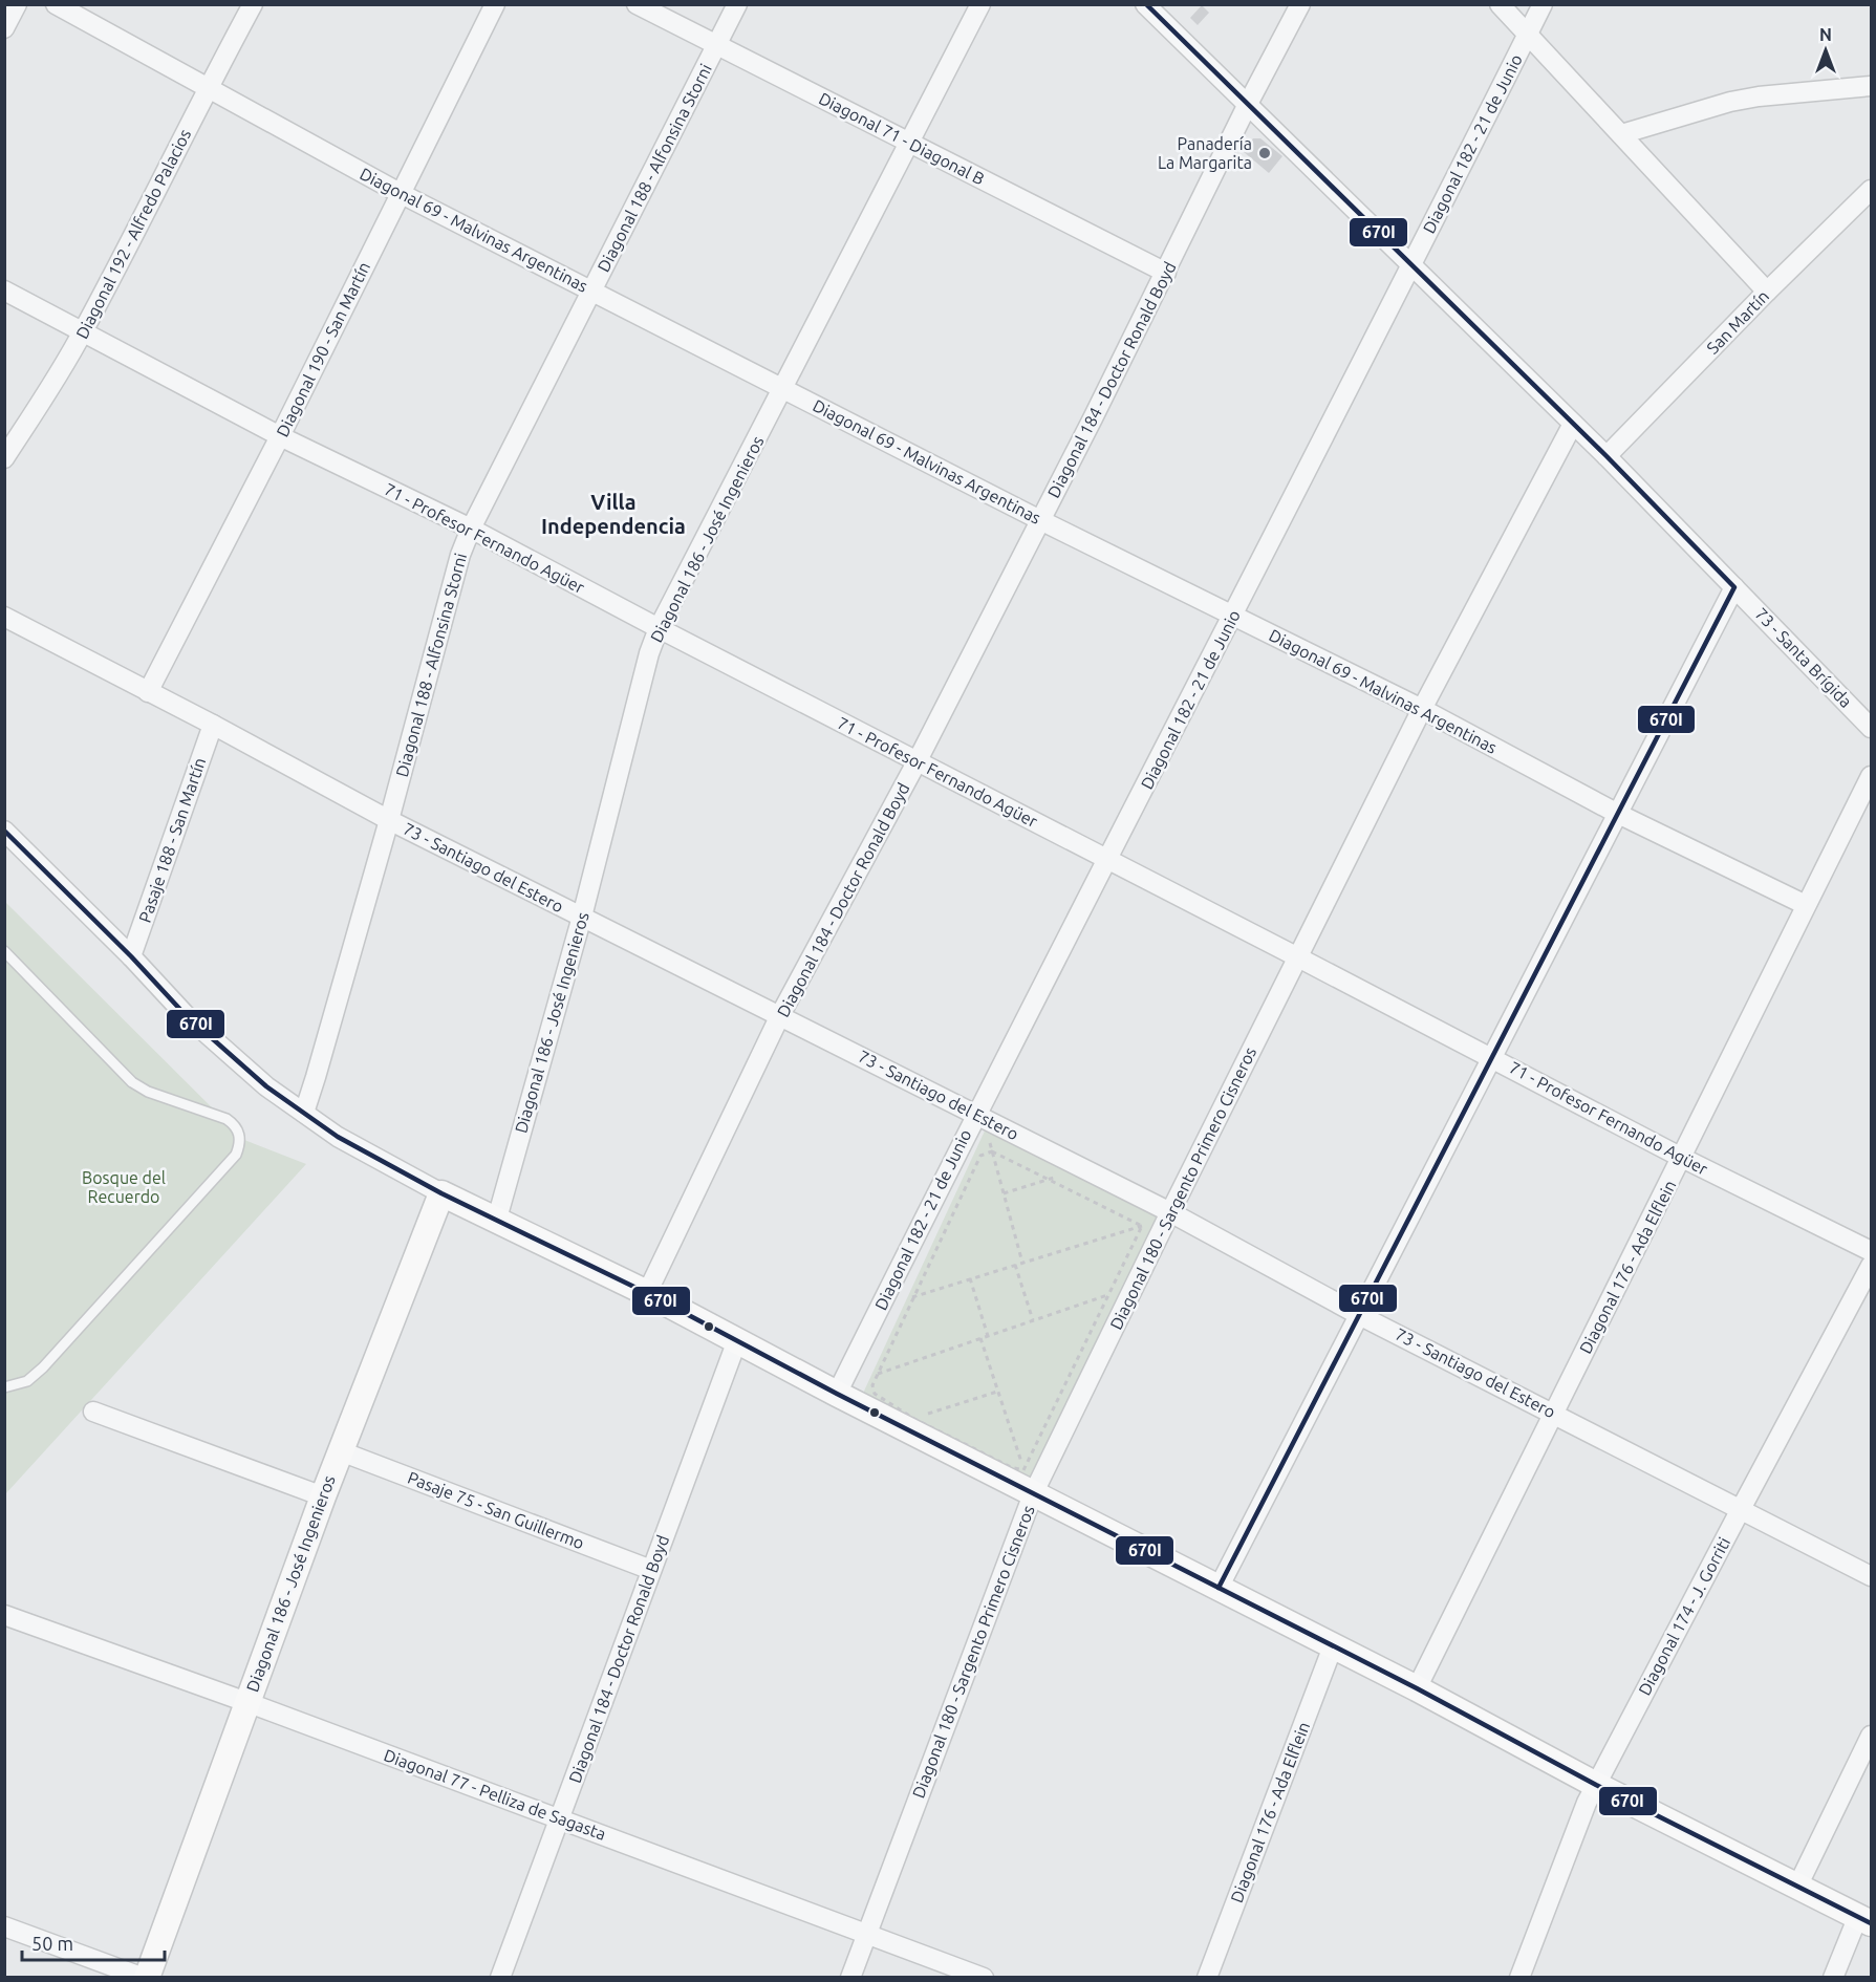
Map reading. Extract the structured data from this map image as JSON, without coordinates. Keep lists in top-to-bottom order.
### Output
{
  "streets": {
    "street": [
      "Diagonal 71 - Diagonal B",
      "Diagonal 182 - 21 de Junio",
      "Diagonal 188 - Alfonsina Storni",
      "Diagonal 69 - Malvinas Argentinas",
      "Diagonal 192 - Alfredo Palacios",
      "San Martín",
      "Diagonal 190 - San Martín",
      "Diagonal 184 - Doctor Ronald Boyd",
      "71 - Profesor Fernando Agüer",
      "Diagonal 186 - José Ingenieros",
      "73 - Santa Brígida",
      "Pasaje 188 - San Martín",
      "73 - Santiago del Estero",
      "Diagonal 180 - Sargento Primero Cisneros",
      "Diagonal 176 - Ada Elflein",
      "Pasaje 75 - San Guillermo",
      "Diagonal 174 - J. Gorriti",
      "Diagonal 77 - Pelliza de Sagasta"
    ]
  },
  "crossings": [
    ["Diagonal 71 - Diagonal B", "Diagonal 188 - Alfonsina Storni"],
    ["Diagonal 71 - Diagonal B", "Diagonal 184 - Doctor Ronald Boyd"],
    ["Diagonal 71 - Diagonal B", "Diagonal 186 - José Ingenieros"],
    ["Diagonal 182 - 21 de Junio", "Diagonal 69 - Malvinas Argentinas"],
    ["Diagonal 182 - 21 de Junio", "71 - Profesor Fernando Agüer"],
    ["Diagonal 182 - 21 de Junio", "73 - Santa Brígida"],
    ["Diagonal 182 - 21 de Junio", "73 - Santiago del Estero"],
    ["Diagonal 188 - Alfonsina Storni", "Diagonal 69 - Malvinas Argentinas"],
    ["Diagonal 188 - Alfonsina Storni", "71 - Profesor Fernando Agüer"],
    ["Diagonal 188 - Alfonsina Storni", "73 - Santiago del Estero"],
    ["Diagonal 69 - Malvinas Argentinas", "Diagonal 192 - Alfredo Palacios"],
    ["Diagonal 69 - Malvinas Argentinas", "Diagonal 190 - San Martín"],
    ["Diagonal 69 - Malvinas Argentinas", "Diagonal 184 - Doctor Ronald Boyd"],
    ["Diagonal 69 - Malvinas Argentinas", "Diagonal 186 - José Ingenieros"],
    ["Diagonal 69 - Malvinas Argentinas", "Diagonal 180 - Sargento Primero Cisneros"],
    ["Diagonal 69 - Malvinas Argentinas", "Diagonal 176 - Ada Elflein"],
    ["Diagonal 192 - Alfredo Palacios", "71 - Profesor Fernando Agüer"],
    ["San Martín", "73 - Santa Brígida"],
    ["Diagonal 190 - San Martín", "71 - Profesor Fernando Agüer"],
    ["Diagonal 190 - San Martín", "73 - Santiago del Estero"],
    ["Diagonal 184 - Doctor Ronald Boyd", "71 - Profesor Fernando Agüer"],
    ["Diagonal 184 - Doctor Ronald Boyd", "73 - Santa Brígida"],
    ["Diagonal 184 - Doctor Ronald Boyd", "73 - Santiago del Estero"],
    ["Diagonal 184 - Doctor Ronald Boyd", "Pasaje 75 - San Guillermo"],
    ["Diagonal 184 - Doctor Ronald Boyd", "Diagonal 77 - Pelliza de Sagasta"],
    ["71 - Profesor Fernando Agüer", "Diagonal 186 - José Ingenieros"],
    ["71 - Profesor Fernando Agüer", "Diagonal 180 - Sargento Primero Cisneros"],
    ["71 - Profesor Fernando Agüer", "Diagonal 176 - Ada Elflein"],
    ["Diagonal 186 - José Ingenieros", "73 - Santiago del Estero"],
    ["Diagonal 186 - José Ingenieros", "Pasaje 75 - San Guillermo"],
    ["Diagonal 186 - José Ingenieros", "Diagonal 77 - Pelliza de Sagasta"],
    ["73 - Santa Brígida", "Diagonal 180 - Sargento Primero Cisneros"],
    ["Pasaje 188 - San Martín", "73 - Santiago del Estero"],
    ["73 - Santiago del Estero", "Diagonal 180 - Sargento Primero Cisneros"],
    ["73 - Santiago del Estero", "Diagonal 176 - Ada Elflein"],
    ["73 - Santiago del Estero", "Diagonal 174 - J. Gorriti"],
    ["Diagonal 180 - Sargento Primero Cisneros", "Diagonal 77 - Pelliza de Sagasta"]
  ],
  "districts": ["Villa Independencia"],
  "parks": ["Bosque del Recuerdo"],
  "places": ["Panadería La Margarita"],
  "lines": ["transit line 670I"],
  "scale_bar": "50 m",
  "north": "top"
}
